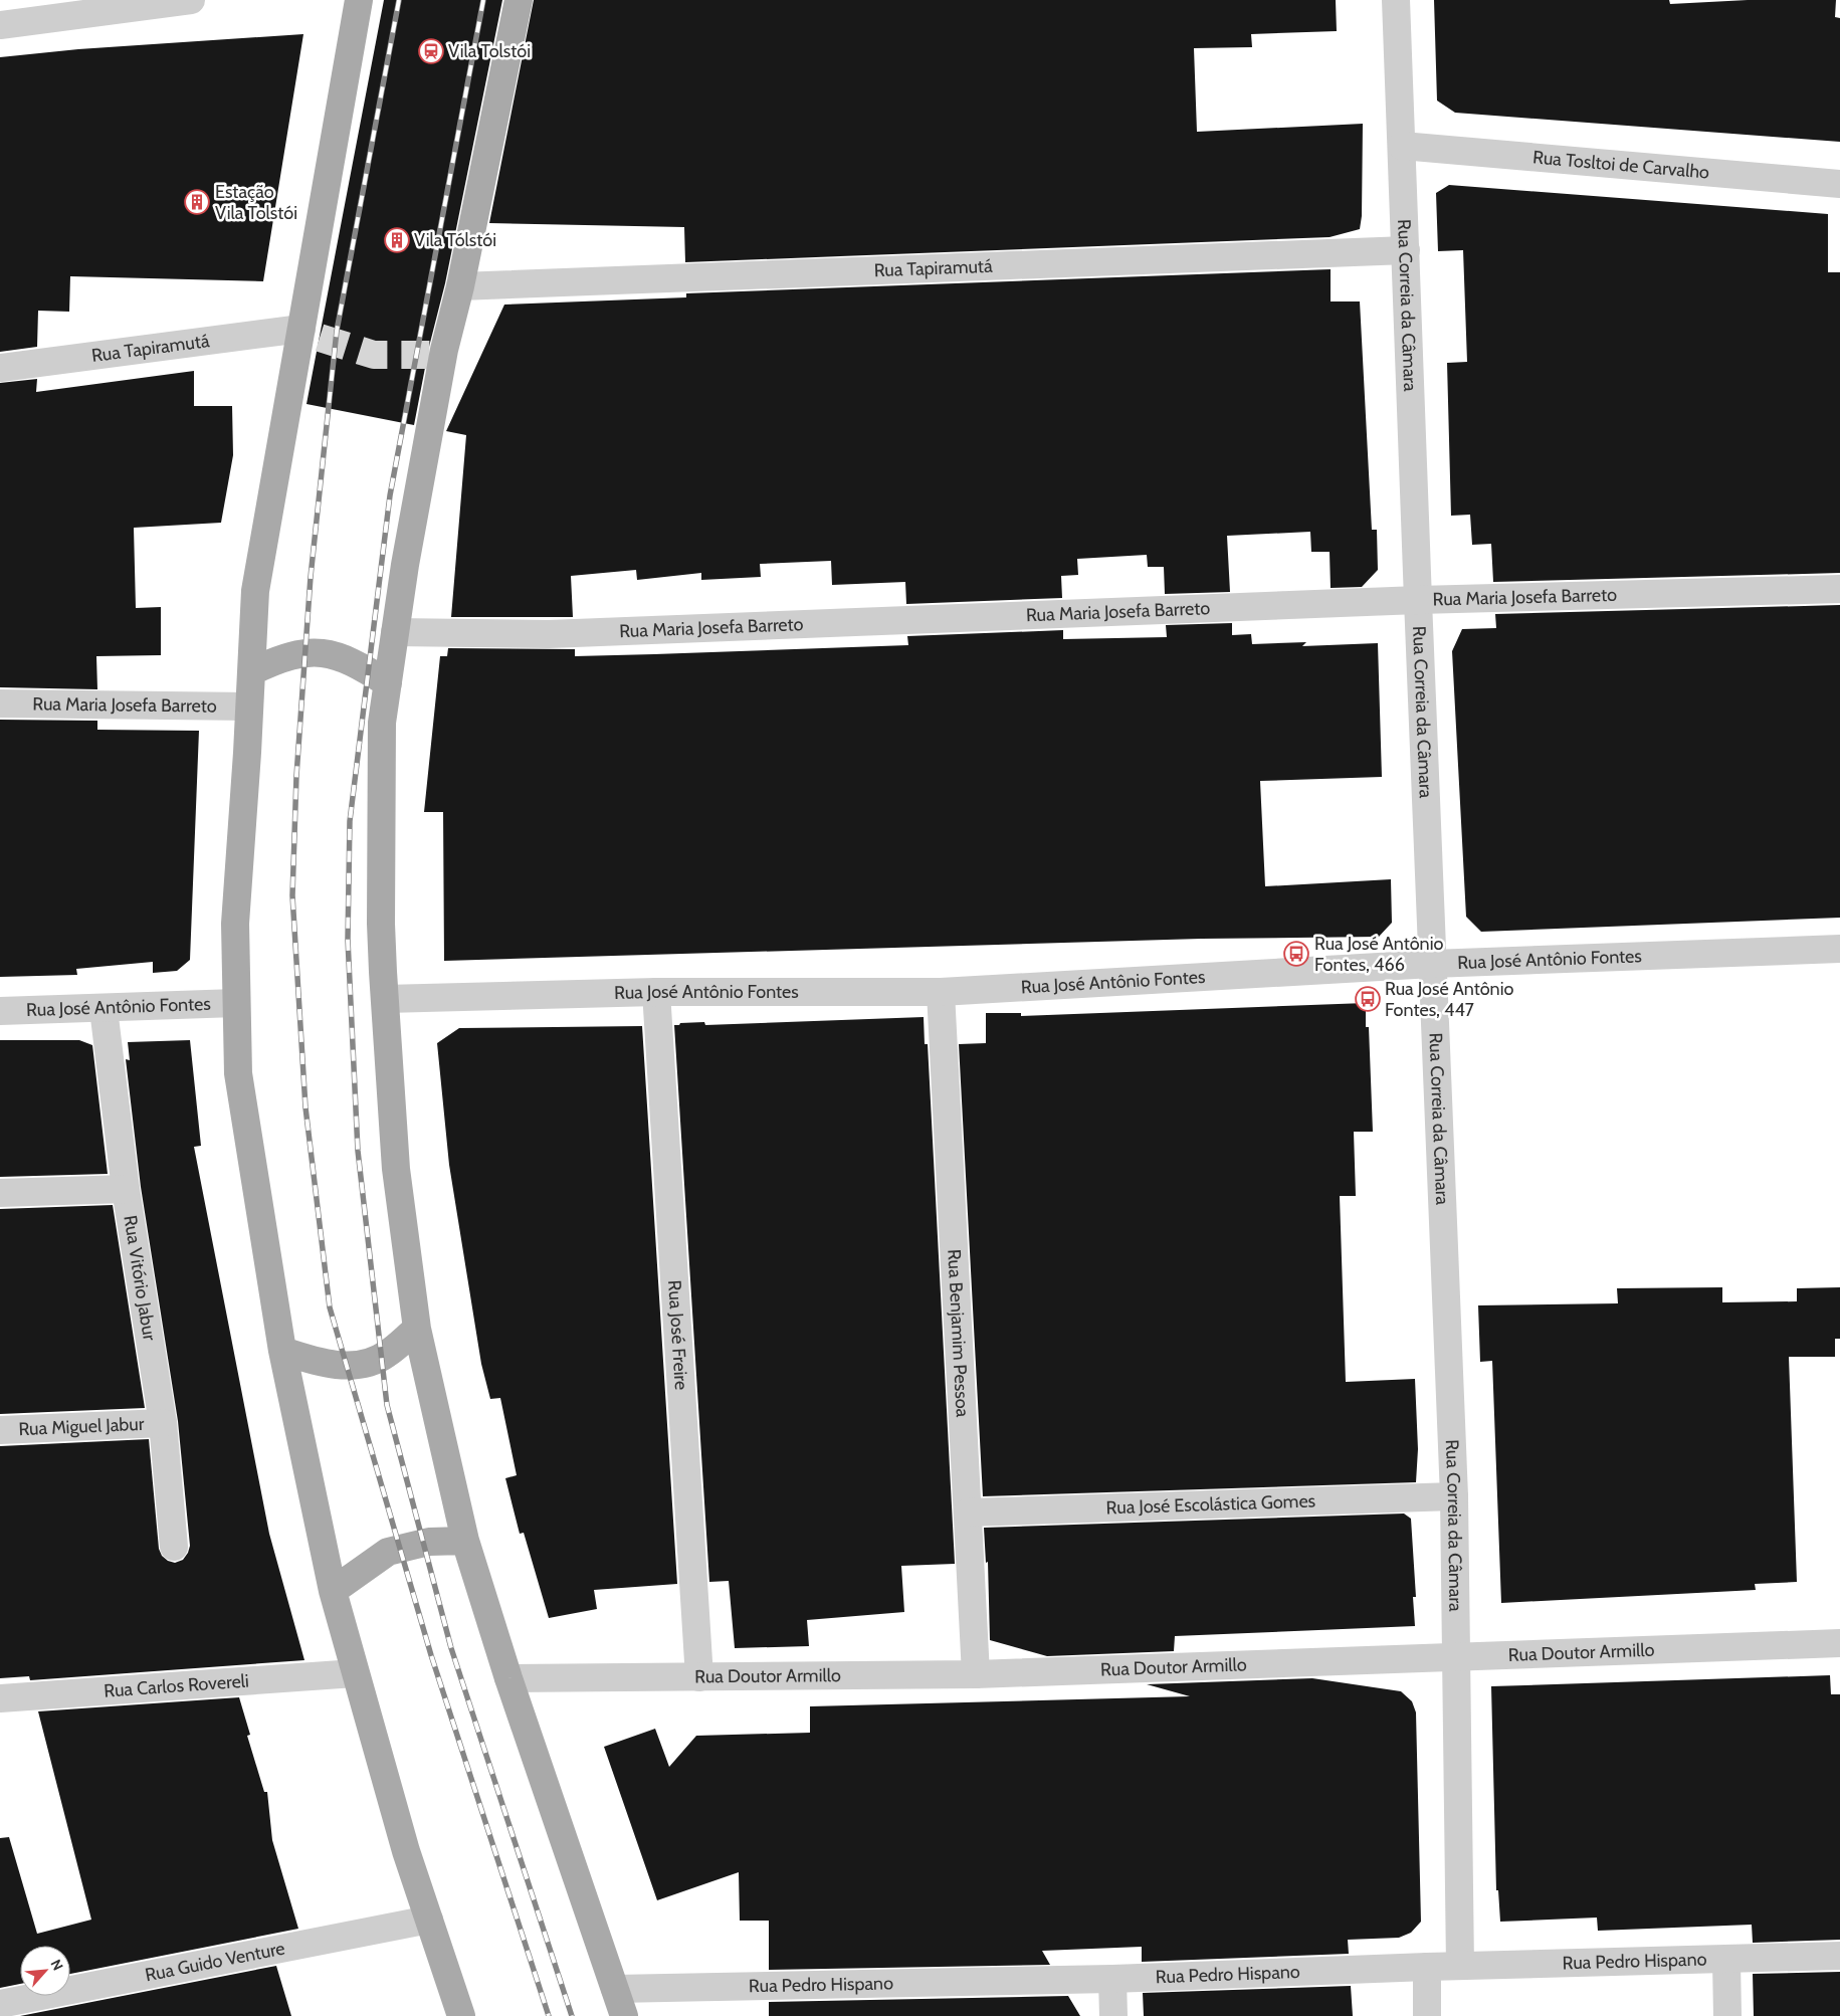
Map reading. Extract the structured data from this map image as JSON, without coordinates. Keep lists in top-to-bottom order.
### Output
{
  "streets": {
    "street": [
      "Rua Tosltoi de Carvalho",
      "Rua Tapiramutá",
      "Rua Correia da Câmara",
      "Rua Maria Josefa Barreto",
      "Rua José Antônio Fontes",
      "Rua Vitório Jabur",
      "Rua Benjamim Pessoa",
      "Rua José Freire",
      "Rua Miguel Jabur",
      "Rua José Escolástica Gomes",
      "Rua Doutor Armillo",
      "Rua Carlos Rovereli",
      "Rua Guido Venture",
      "Rua Pedro Hispano"
    ]
  },
  "crossings": [
    ["Rua Tosltoi de Carvalho", "Rua Correia da Câmara"],
    ["Rua Tapiramutá", "Rua Correia da Câmara"],
    ["Rua Correia da Câmara", "Rua Maria Josefa Barreto"],
    ["Rua Correia da Câmara", "Rua José Antônio Fontes"],
    ["Rua Correia da Câmara", "Rua José Escolástica Gomes"],
    ["Rua Correia da Câmara", "Rua Doutor Armillo"],
    ["Rua Correia da Câmara", "Rua Pedro Hispano"],
    ["Rua José Antônio Fontes", "Rua Vitório Jabur"],
    ["Rua José Antônio Fontes", "Rua Benjamim Pessoa"],
    ["Rua José Antônio Fontes", "Rua José Freire"],
    ["Rua Vitório Jabur", "Rua Miguel Jabur"],
    ["Rua Benjamim Pessoa", "Rua José Escolástica Gomes"],
    ["Rua Benjamim Pessoa", "Rua Doutor Armillo"],
    ["Rua José Freire", "Rua Doutor Armillo"]
  ],
  "places": {
    "station": ["Vila Tolstói"],
    "building": ["Estação Vila Tolstói", "Vila Tólstói"],
    "bus stop": ["Rua José Antônio Fontes, 466", "Rua José Antônio Fontes, 447"]
  },
  "north": "top right"
}
